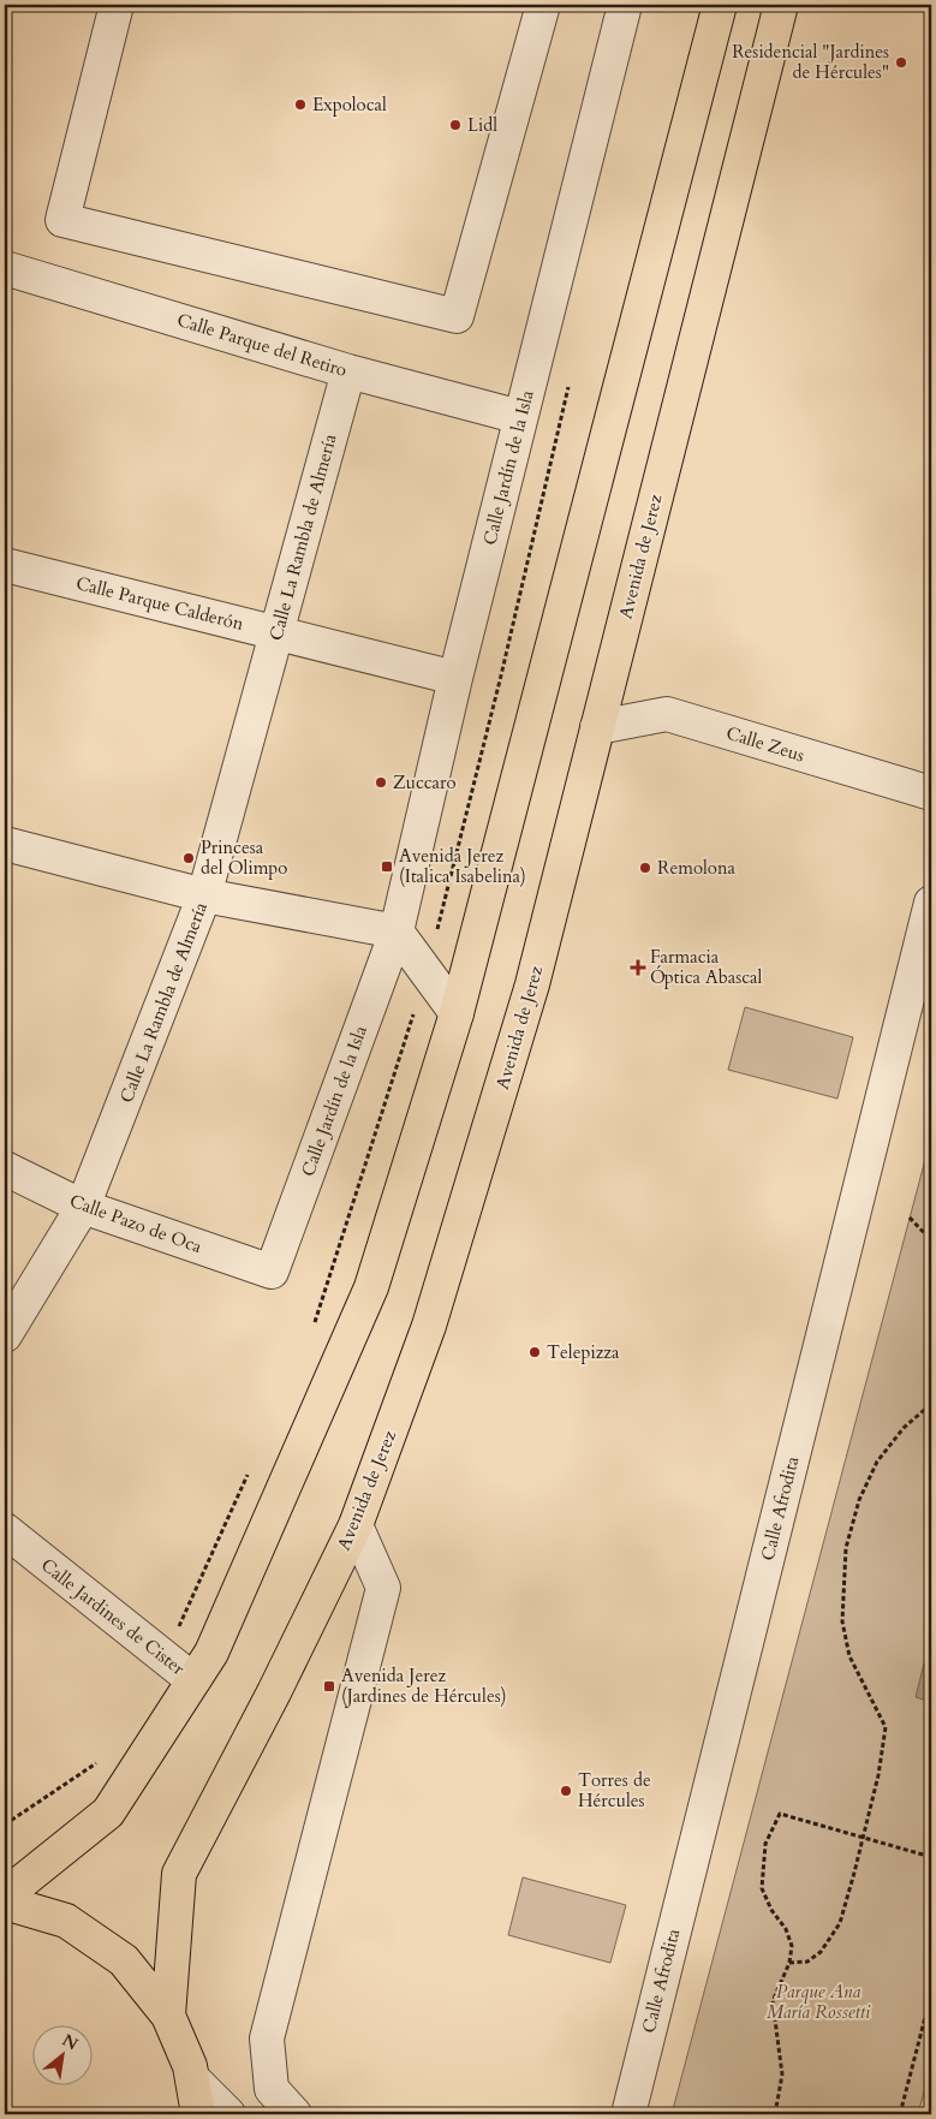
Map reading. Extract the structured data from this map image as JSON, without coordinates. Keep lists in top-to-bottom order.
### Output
{
  "streets": {
    "main road": ["Avenida de Jerez"],
    "street": [
      "Calle Parque del Retiro",
      "Calle Jardín de la Isla",
      "Calle La Rambla de Almería",
      "Calle Parque Calderón",
      "Calle Zeus",
      "Calle Pazo de Oca",
      "Calle Afrodita",
      "Calle Jardines de Cister"
    ]
  },
  "crossings": [
    ["Calle Parque del Retiro", "Calle Jardín de la Isla"],
    ["Calle Parque del Retiro", "Calle La Rambla de Almería"],
    ["Calle Jardín de la Isla", "Calle Parque Calderón"],
    ["Calle Jardín de la Isla", "Calle Pazo de Oca"],
    ["Calle La Rambla de Almería", "Calle Parque Calderón"],
    ["Calle La Rambla de Almería", "Calle Pazo de Oca"],
    ["Avenida de Jerez", "Calle Zeus"]
  ],
  "parks": ["Parque Ana María Rossetti"],
  "places": {
    "other": [
      "Residencial \"Jardines de Hércules\"",
      "Expolocal",
      "Lidl",
      "Zuccaro",
      "Princesa del Olimpo",
      "Remolona",
      "Telepizza",
      "Torres de Hércules"
    ],
    "transit": ["Avenida Jerez (Italica Isabelina)", "Avenida Jerez (Jardines de Hércules)"],
    "health": ["Farmacia Óptica Abascal"]
  },
  "north": "top right"
}
